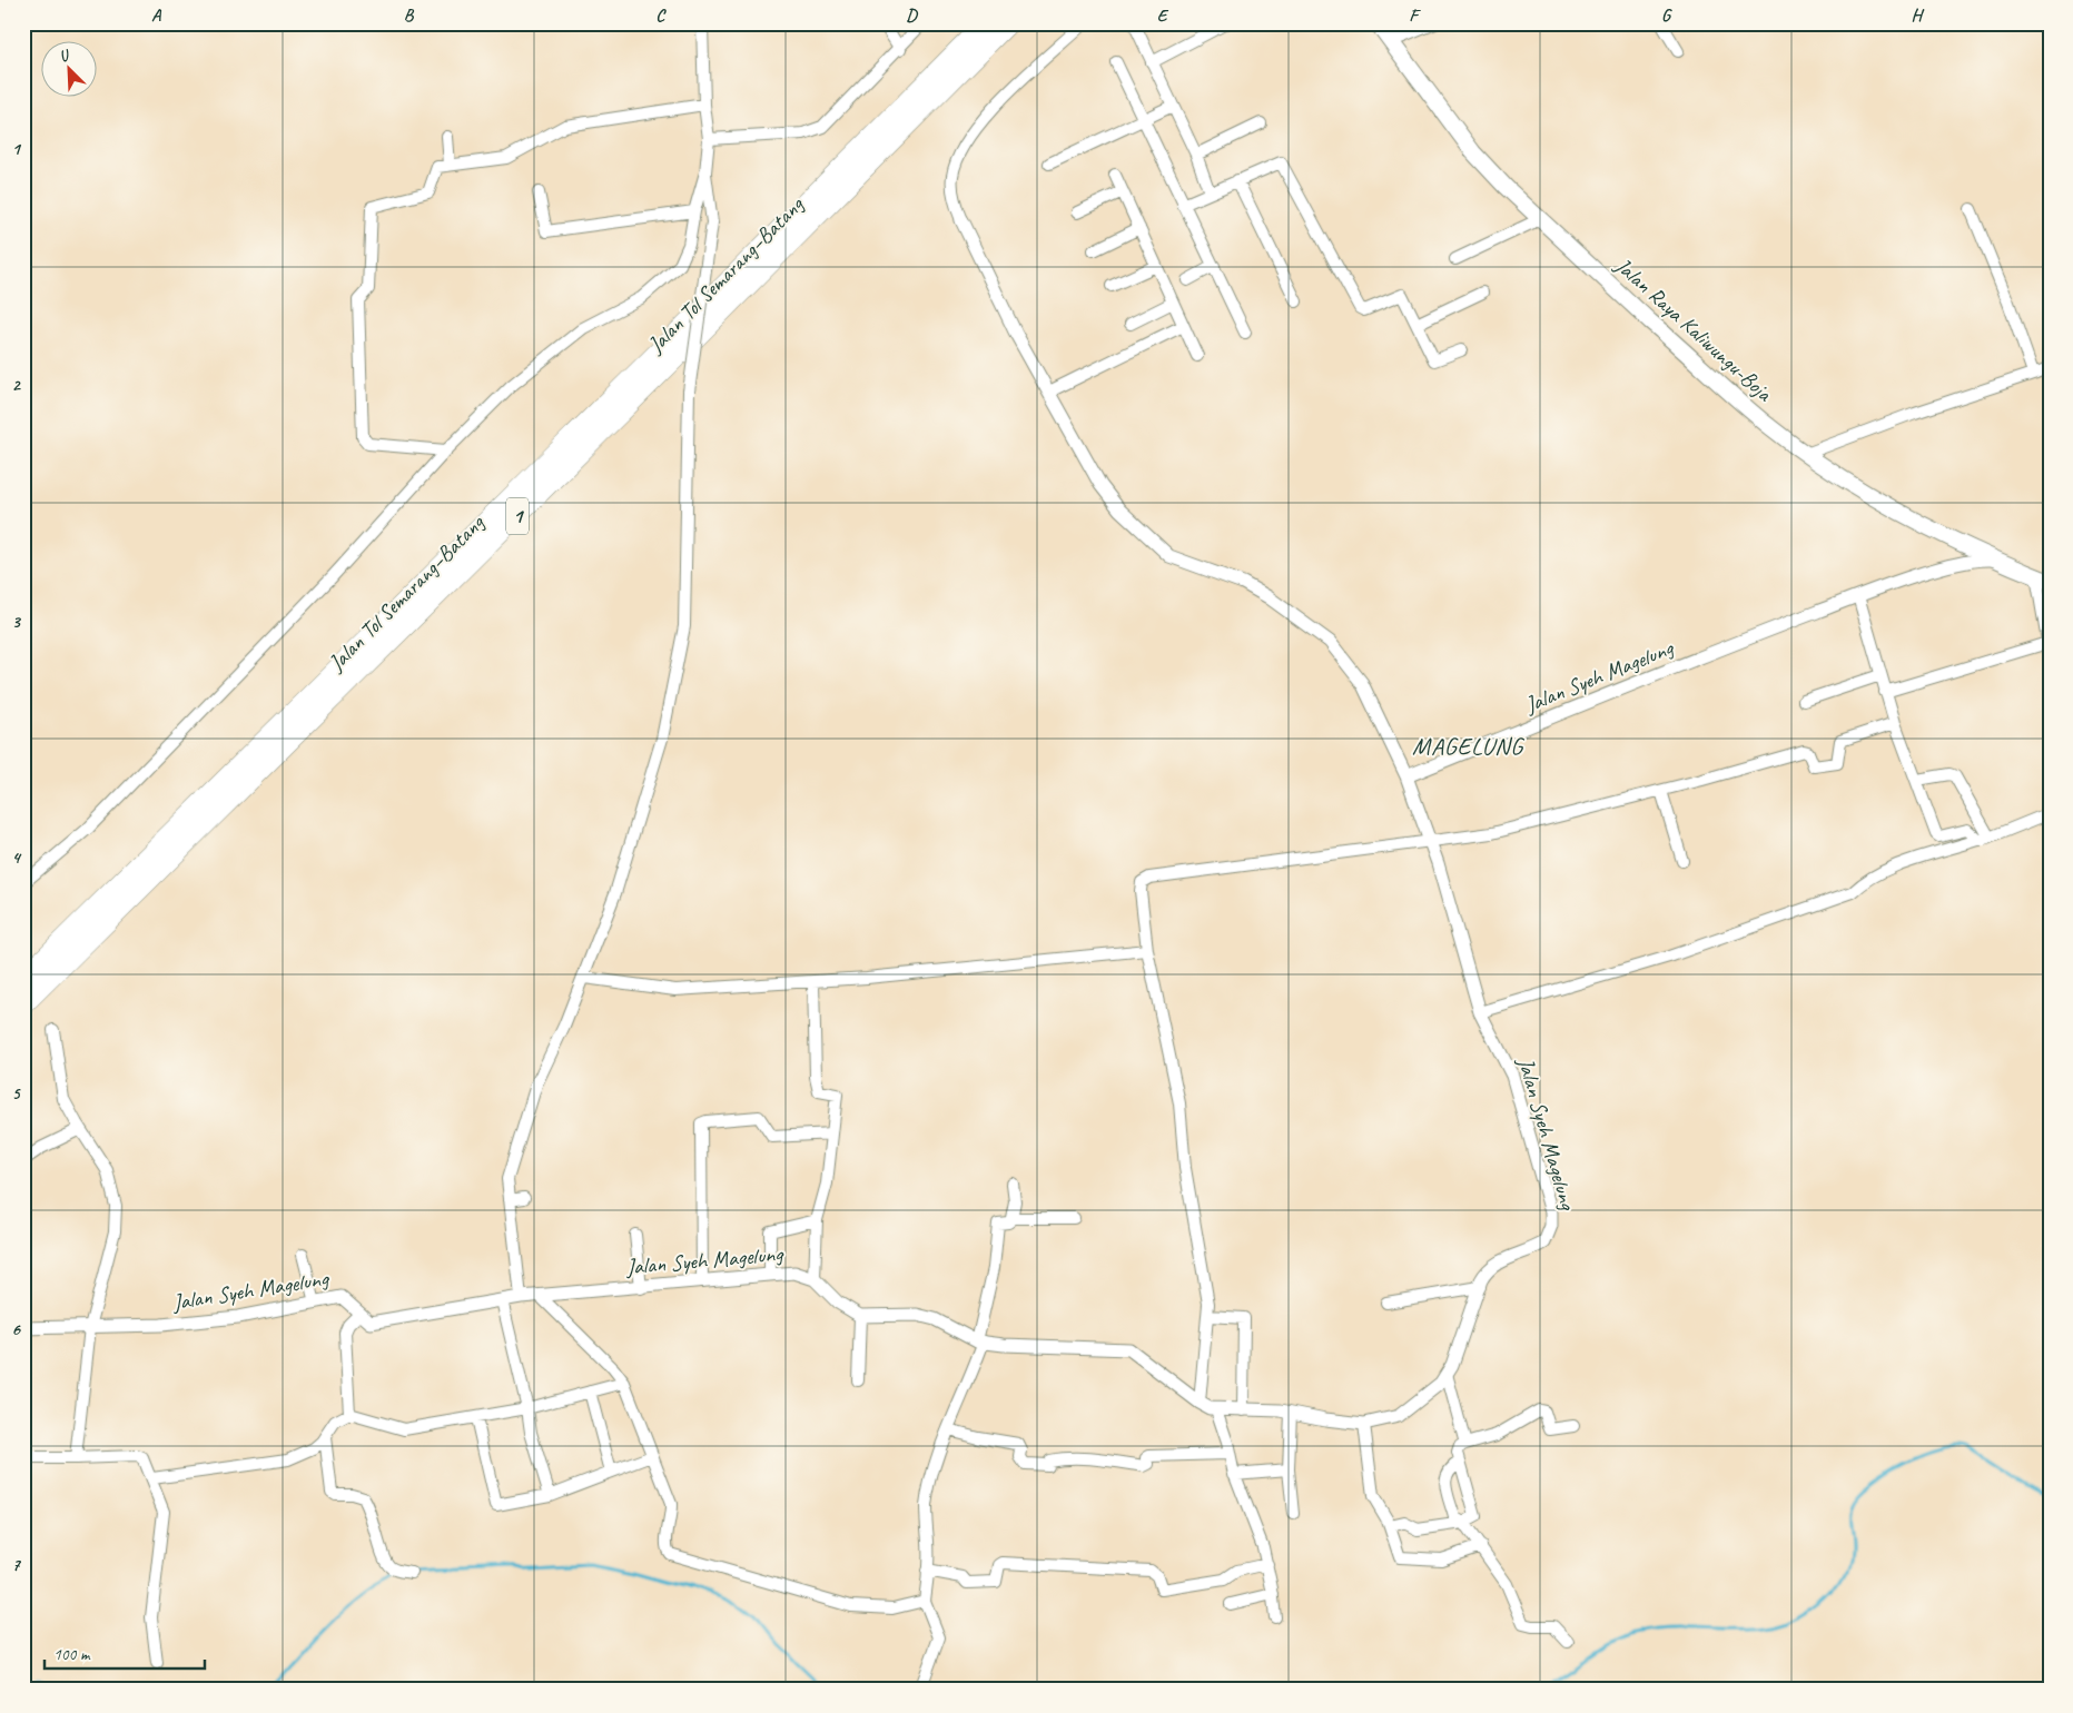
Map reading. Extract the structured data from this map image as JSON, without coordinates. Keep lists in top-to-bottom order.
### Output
{
  "streets": {
    "highway": ["Jalan Tol Semarang–Batang", "1"],
    "main road": ["Jalan Raya Kaliwungu-Boja"],
    "street": ["Jalan Syeh Magelung"]
  },
  "crossings": [
    ["Jalan Raya Kaliwungu-Boja", "Jalan Syeh Magelung"]
  ],
  "districts": ["MAGELUNG"],
  "scale_bar": "100 m",
  "north": "top left",
  "grid": {
    "columns": [
      "A",
      "B",
      "C",
      "D",
      "E",
      "F",
      "G",
      "H"
    ],
    "rows": [
      "1",
      "2",
      "3",
      "4",
      "5",
      "6",
      "7"
    ]
  }
}
